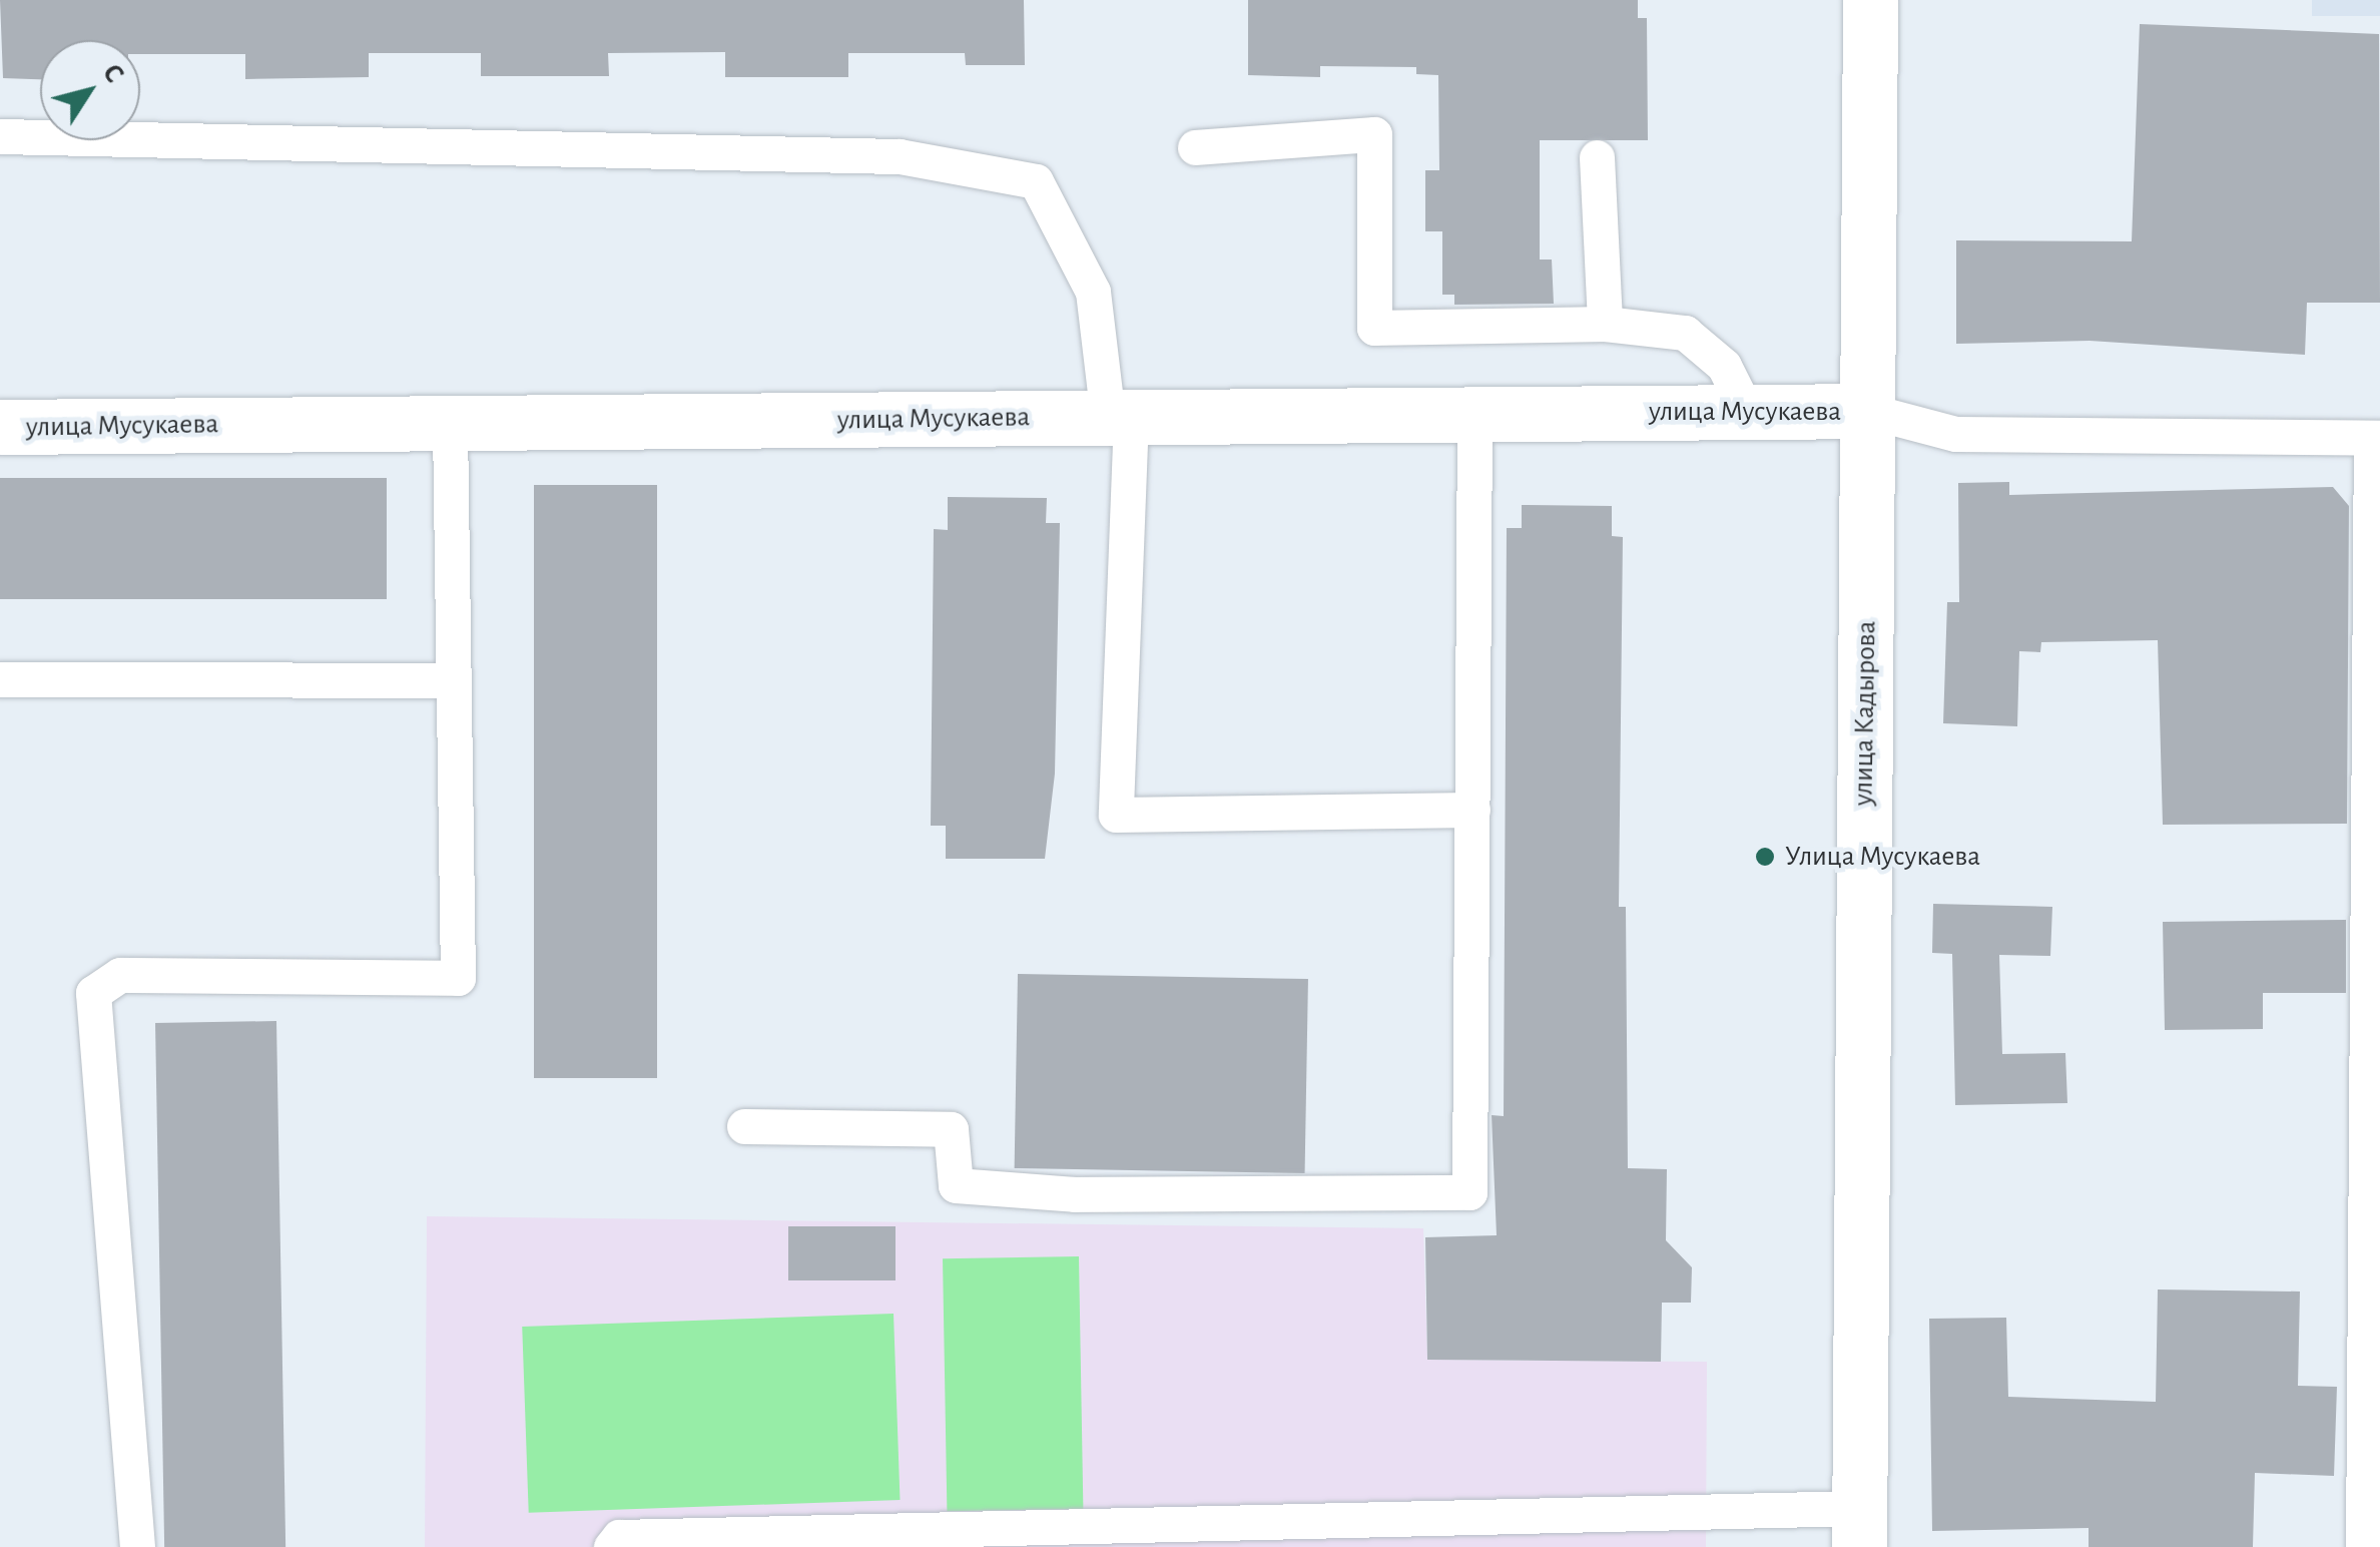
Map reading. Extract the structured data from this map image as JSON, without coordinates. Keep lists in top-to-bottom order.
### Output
{
  "streets": {
    "street": ["улица Мусукаева", "улица Кадырова"]
  },
  "crossings": [
    ["улица Мусукаева", "улица Кадырова"]
  ],
  "places": ["Улица Мусукаева"],
  "north": "top right"
}
